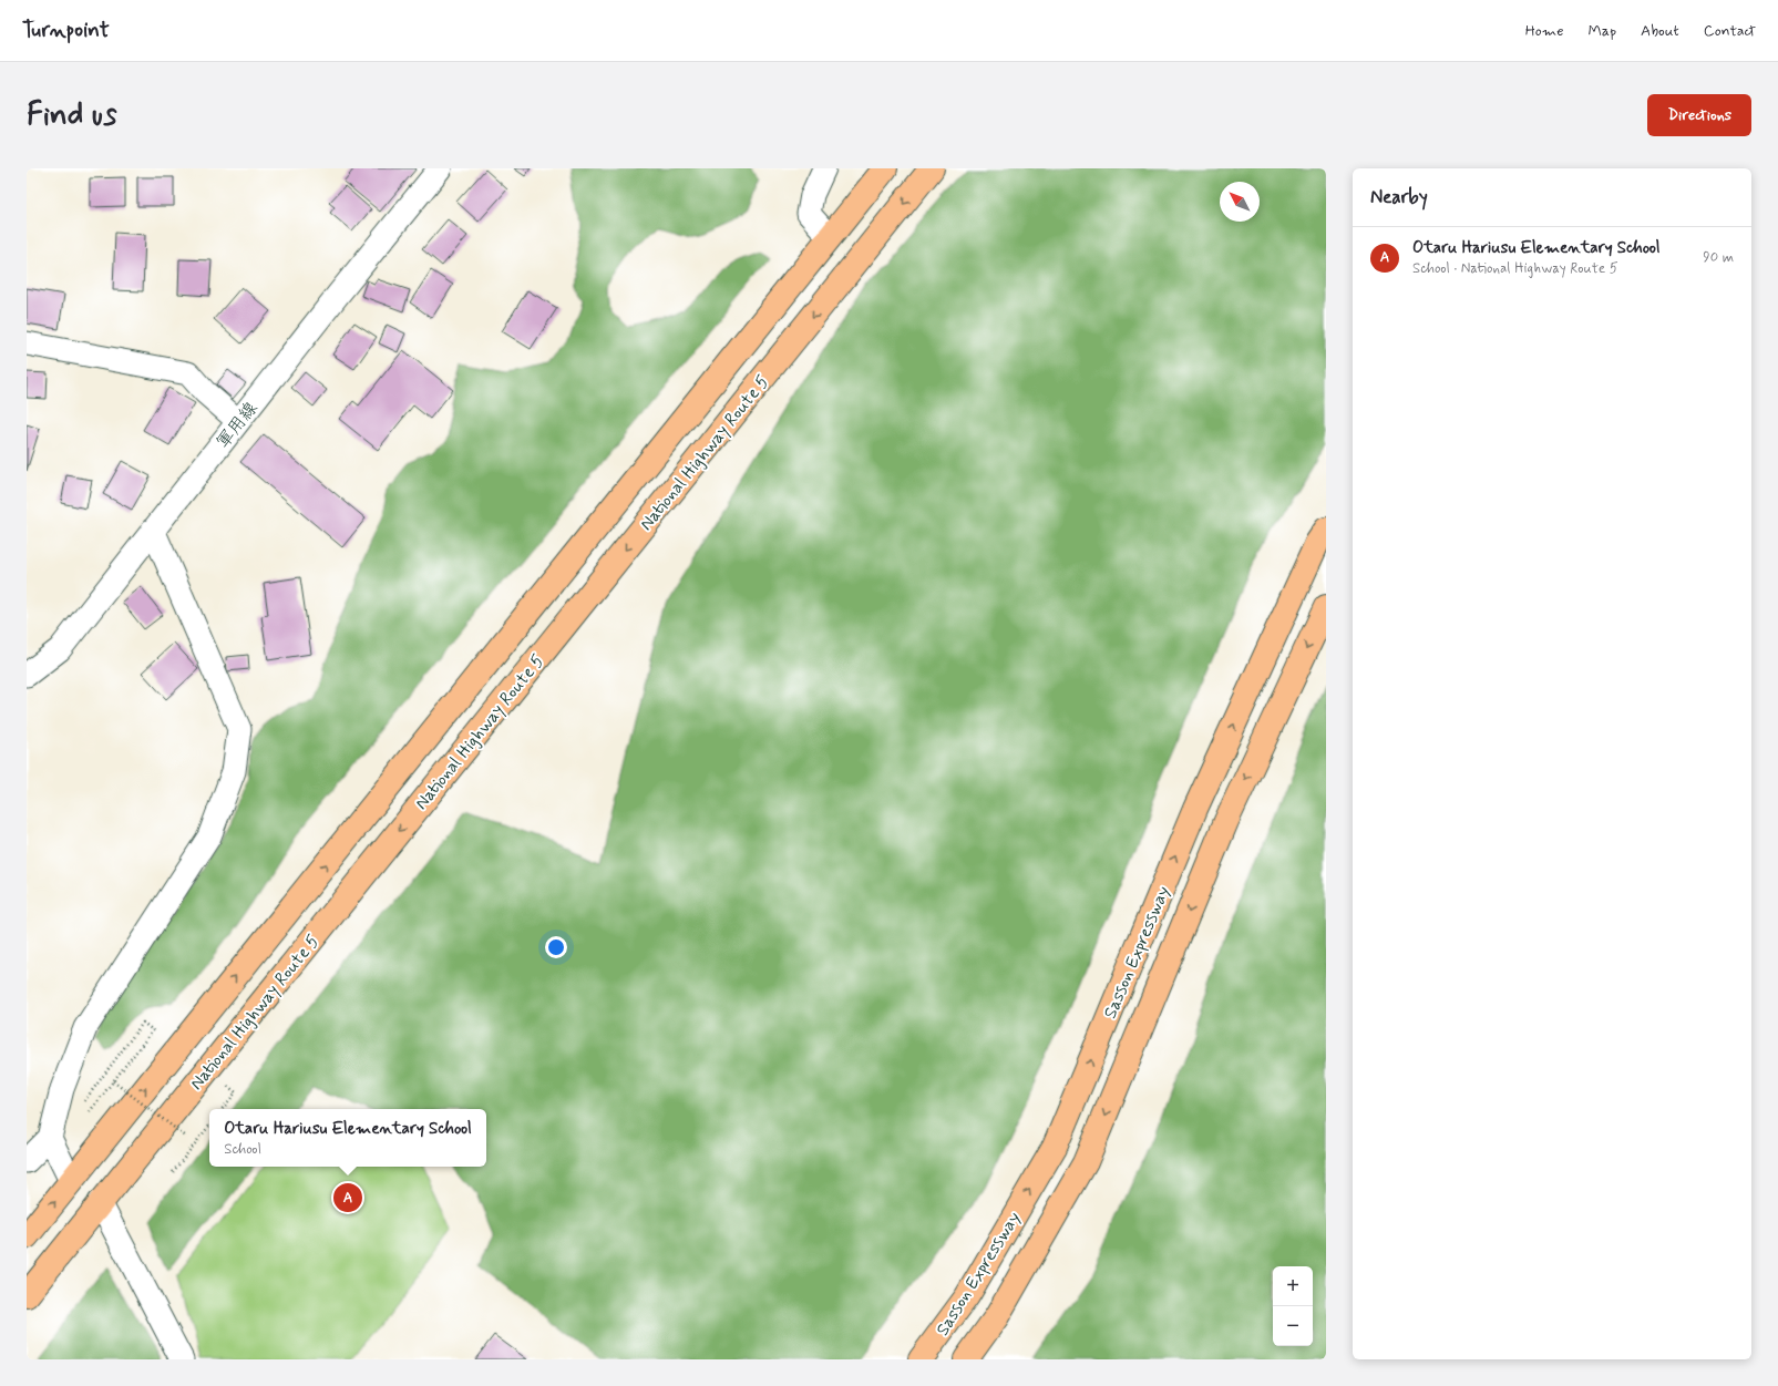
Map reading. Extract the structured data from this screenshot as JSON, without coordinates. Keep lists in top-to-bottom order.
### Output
{
  "streets": {
    "highway": ["National Highway Route 5", "Sasson Expressway"],
    "street": ["軍用線"]
  },
  "north": "top left",
  "page": {
    "header": "Turnpoint",
    "nav": [
      "Home",
      "Map",
      "About",
      "Contact"
    ],
    "buttons": "Directions",
    "title": "Find us",
    "heading": "Nearby",
    "list": [
      {
        "mark": "A",
        "name": "Otaru Hariusu Elementary School",
        "note": "School · National Highway Route 5",
        "value": "90 m"
      }
    ],
    "popup": ["Otaru Hariusu Elementary School", "School"],
    "pins": "A",
    "map_buttons": ["+", "−"]
  }
}
